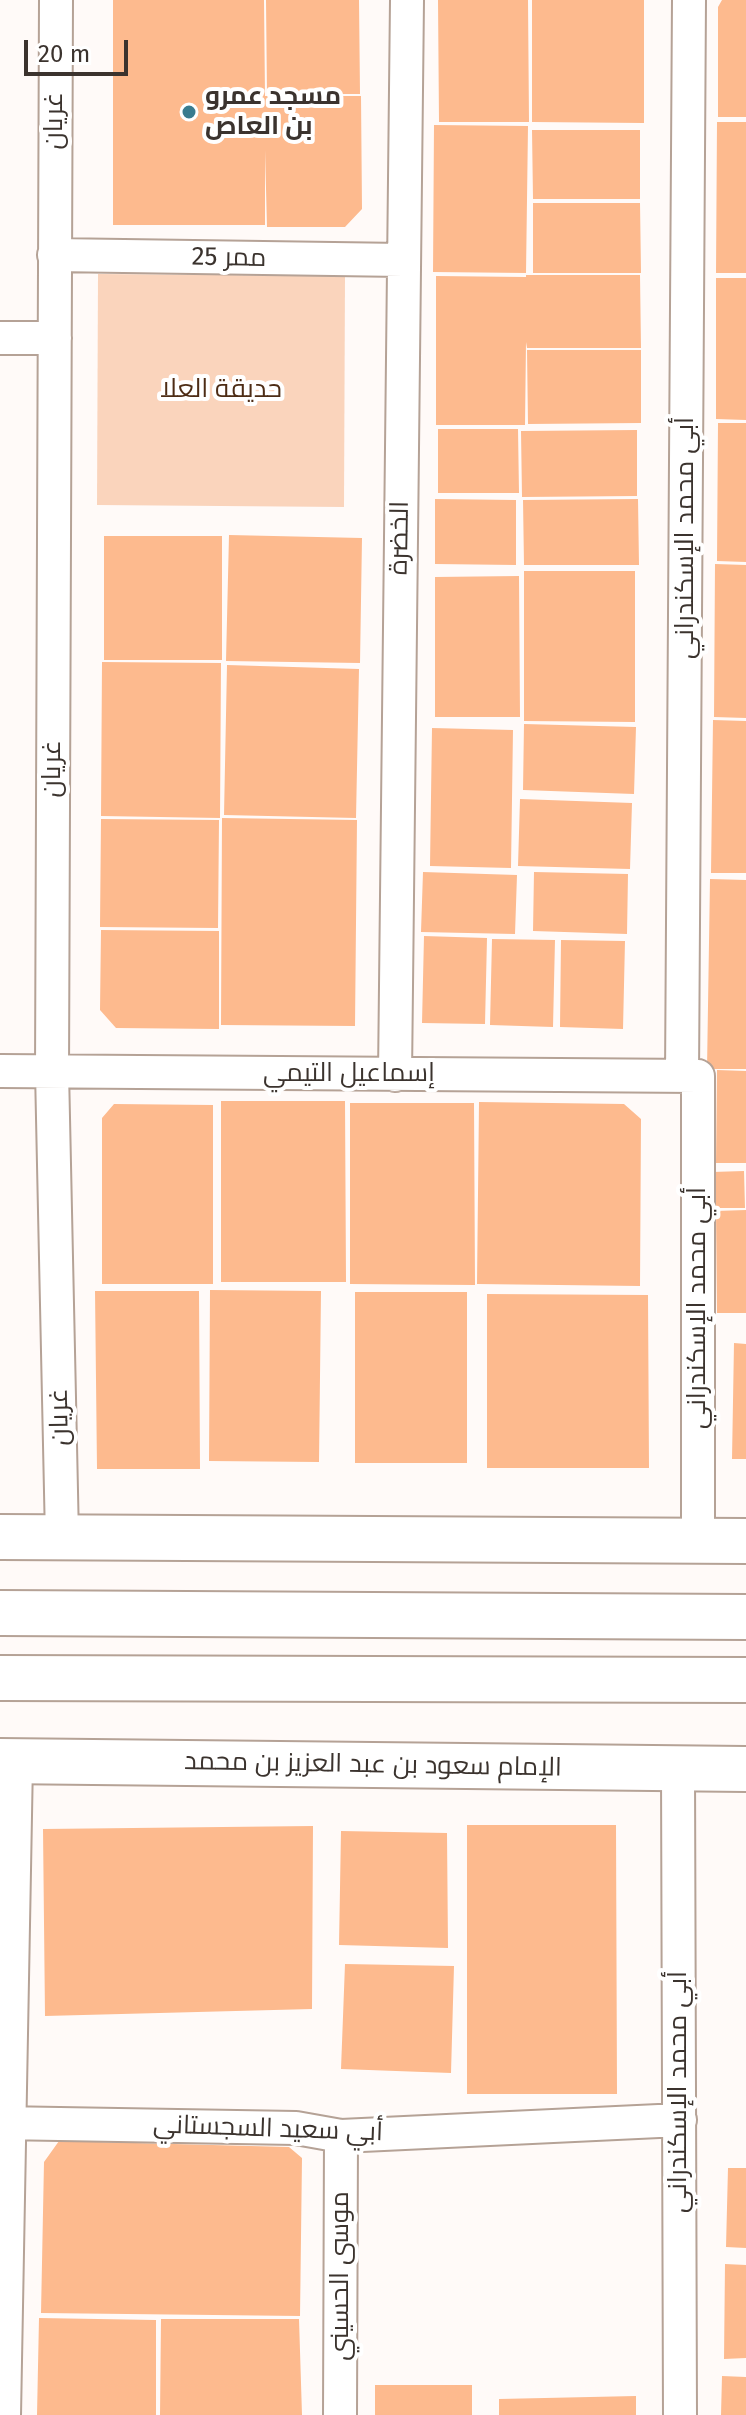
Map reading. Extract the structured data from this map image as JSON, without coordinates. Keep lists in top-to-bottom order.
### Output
{
  "streets": {
    "main road": ["الإمام سعود بن عبد العزيز بن محمد"],
    "street": [
      "غريان",
      "ممر 25",
      "الخضرة",
      "أبي محمد الإسكندراني",
      "إسماعيل التيمي",
      "أبي سعيد السجستاني",
      "موسى الحسيني"
    ]
  },
  "crossings": [
    ["غريان", "ممر 25"],
    ["غريان", "إسماعيل التيمي"],
    ["ممر 25", "الخضرة"],
    ["الخضرة", "إسماعيل التيمي"],
    ["أبي محمد الإسكندراني", "إسماعيل التيمي"],
    ["أبي محمد الإسكندراني", "الإمام سعود بن عبد العزيز بن محمد"],
    ["أبي محمد الإسكندراني", "أبي سعيد السجستاني"],
    ["أبي سعيد السجستاني", "موسى الحسيني"]
  ],
  "parks": ["حديقة العلا"],
  "places": ["مسجد عمرو بن العاص"],
  "scale_bar": "20 m"
}
